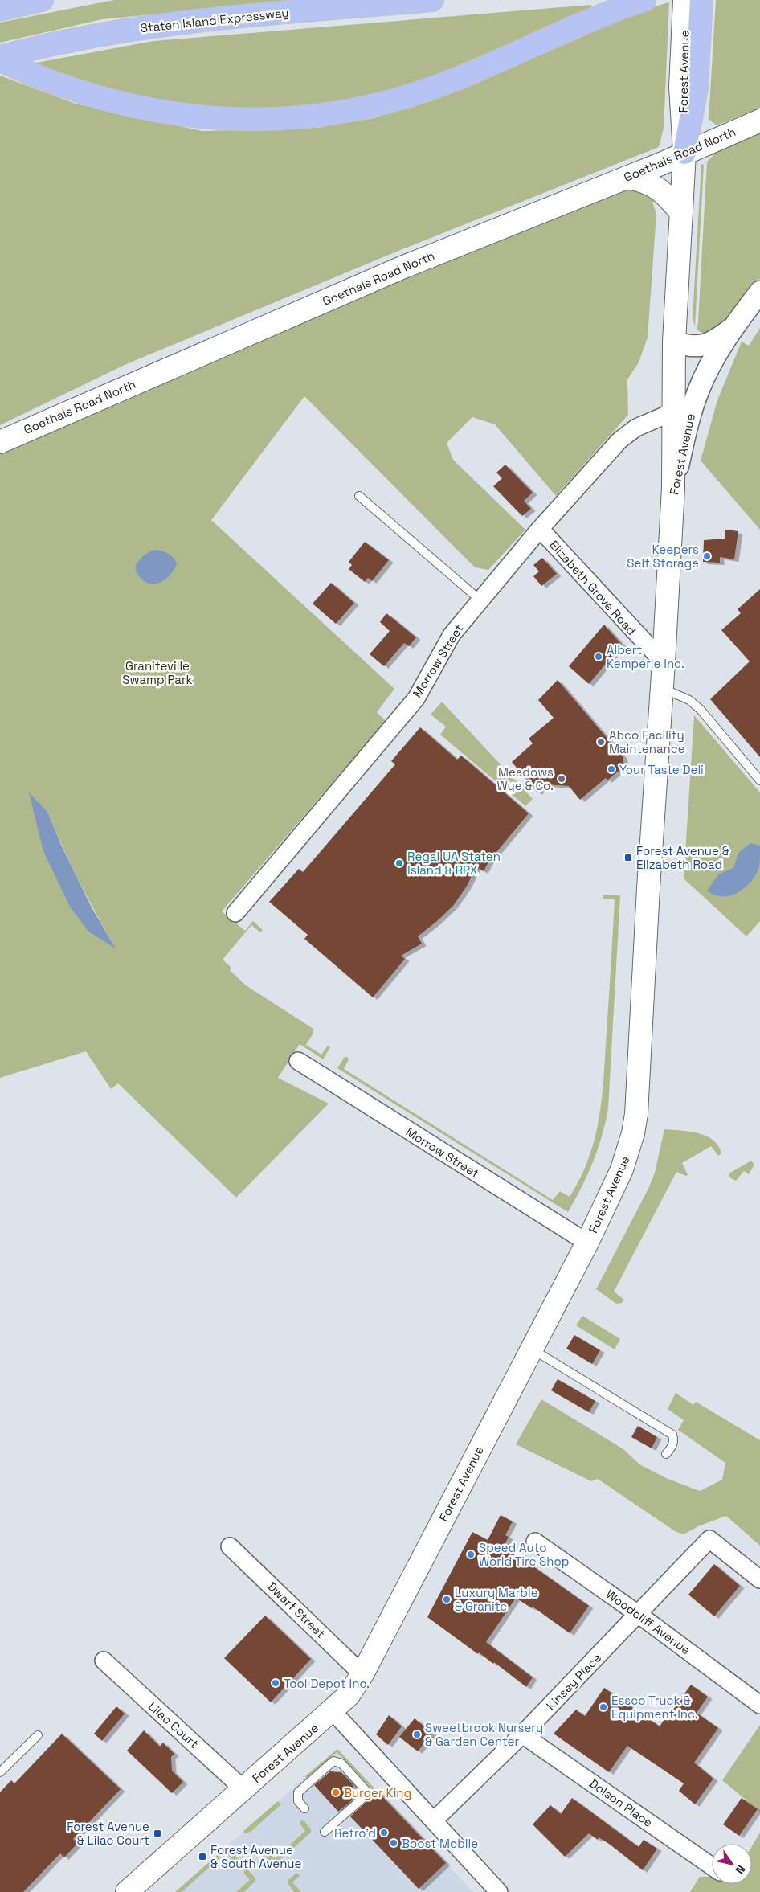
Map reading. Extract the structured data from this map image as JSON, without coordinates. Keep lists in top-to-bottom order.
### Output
{
  "streets": {
    "highway": ["Staten Island Expressway"],
    "main road": ["Forest Avenue", "Goethals Road North"],
    "street": [
      "Elizabeth Grove Road",
      "Morrow Street",
      "Dwarf Street",
      "Woodcliff Avenue",
      "Kinsey Place",
      "Lilac Court",
      "Dolson Place"
    ]
  },
  "crossings": [
    ["Forest Avenue", "Goethals Road North"],
    ["Forest Avenue", "Elizabeth Grove Road"],
    ["Forest Avenue", "Morrow Street"],
    ["Forest Avenue", "Dwarf Street"],
    ["Forest Avenue", "Lilac Court"],
    ["Elizabeth Grove Road", "Morrow Street"],
    ["Woodcliff Avenue", "Kinsey Place"],
    ["Kinsey Place", "Dolson Place"]
  ],
  "parks": ["Graniteville Swamp Park"],
  "places": {
    "other": [
      "Keepers Self Storage",
      "Albert Kemperle Inc.",
      "Abco Facility Maintenance",
      "Your Taste Deli",
      "Meadows Wye & Co.",
      "Regal UA Staten Island & RPX",
      "Speed Auto World Tire Shop",
      "Luxury Marble & Granite",
      "Tool Depot Inc.",
      "Essco Truck & Equipment Inc.",
      "Sweetbrook Nursery & Garden Center",
      "Burger King",
      "Retro'd",
      "Boost Mobile"
    ],
    "transit": ["Forest Avenue & Elizabeth Road", "Forest Avenue & Lilac Court", "Forest Avenue & South Avenue"]
  },
  "north": "bottom right"
}
